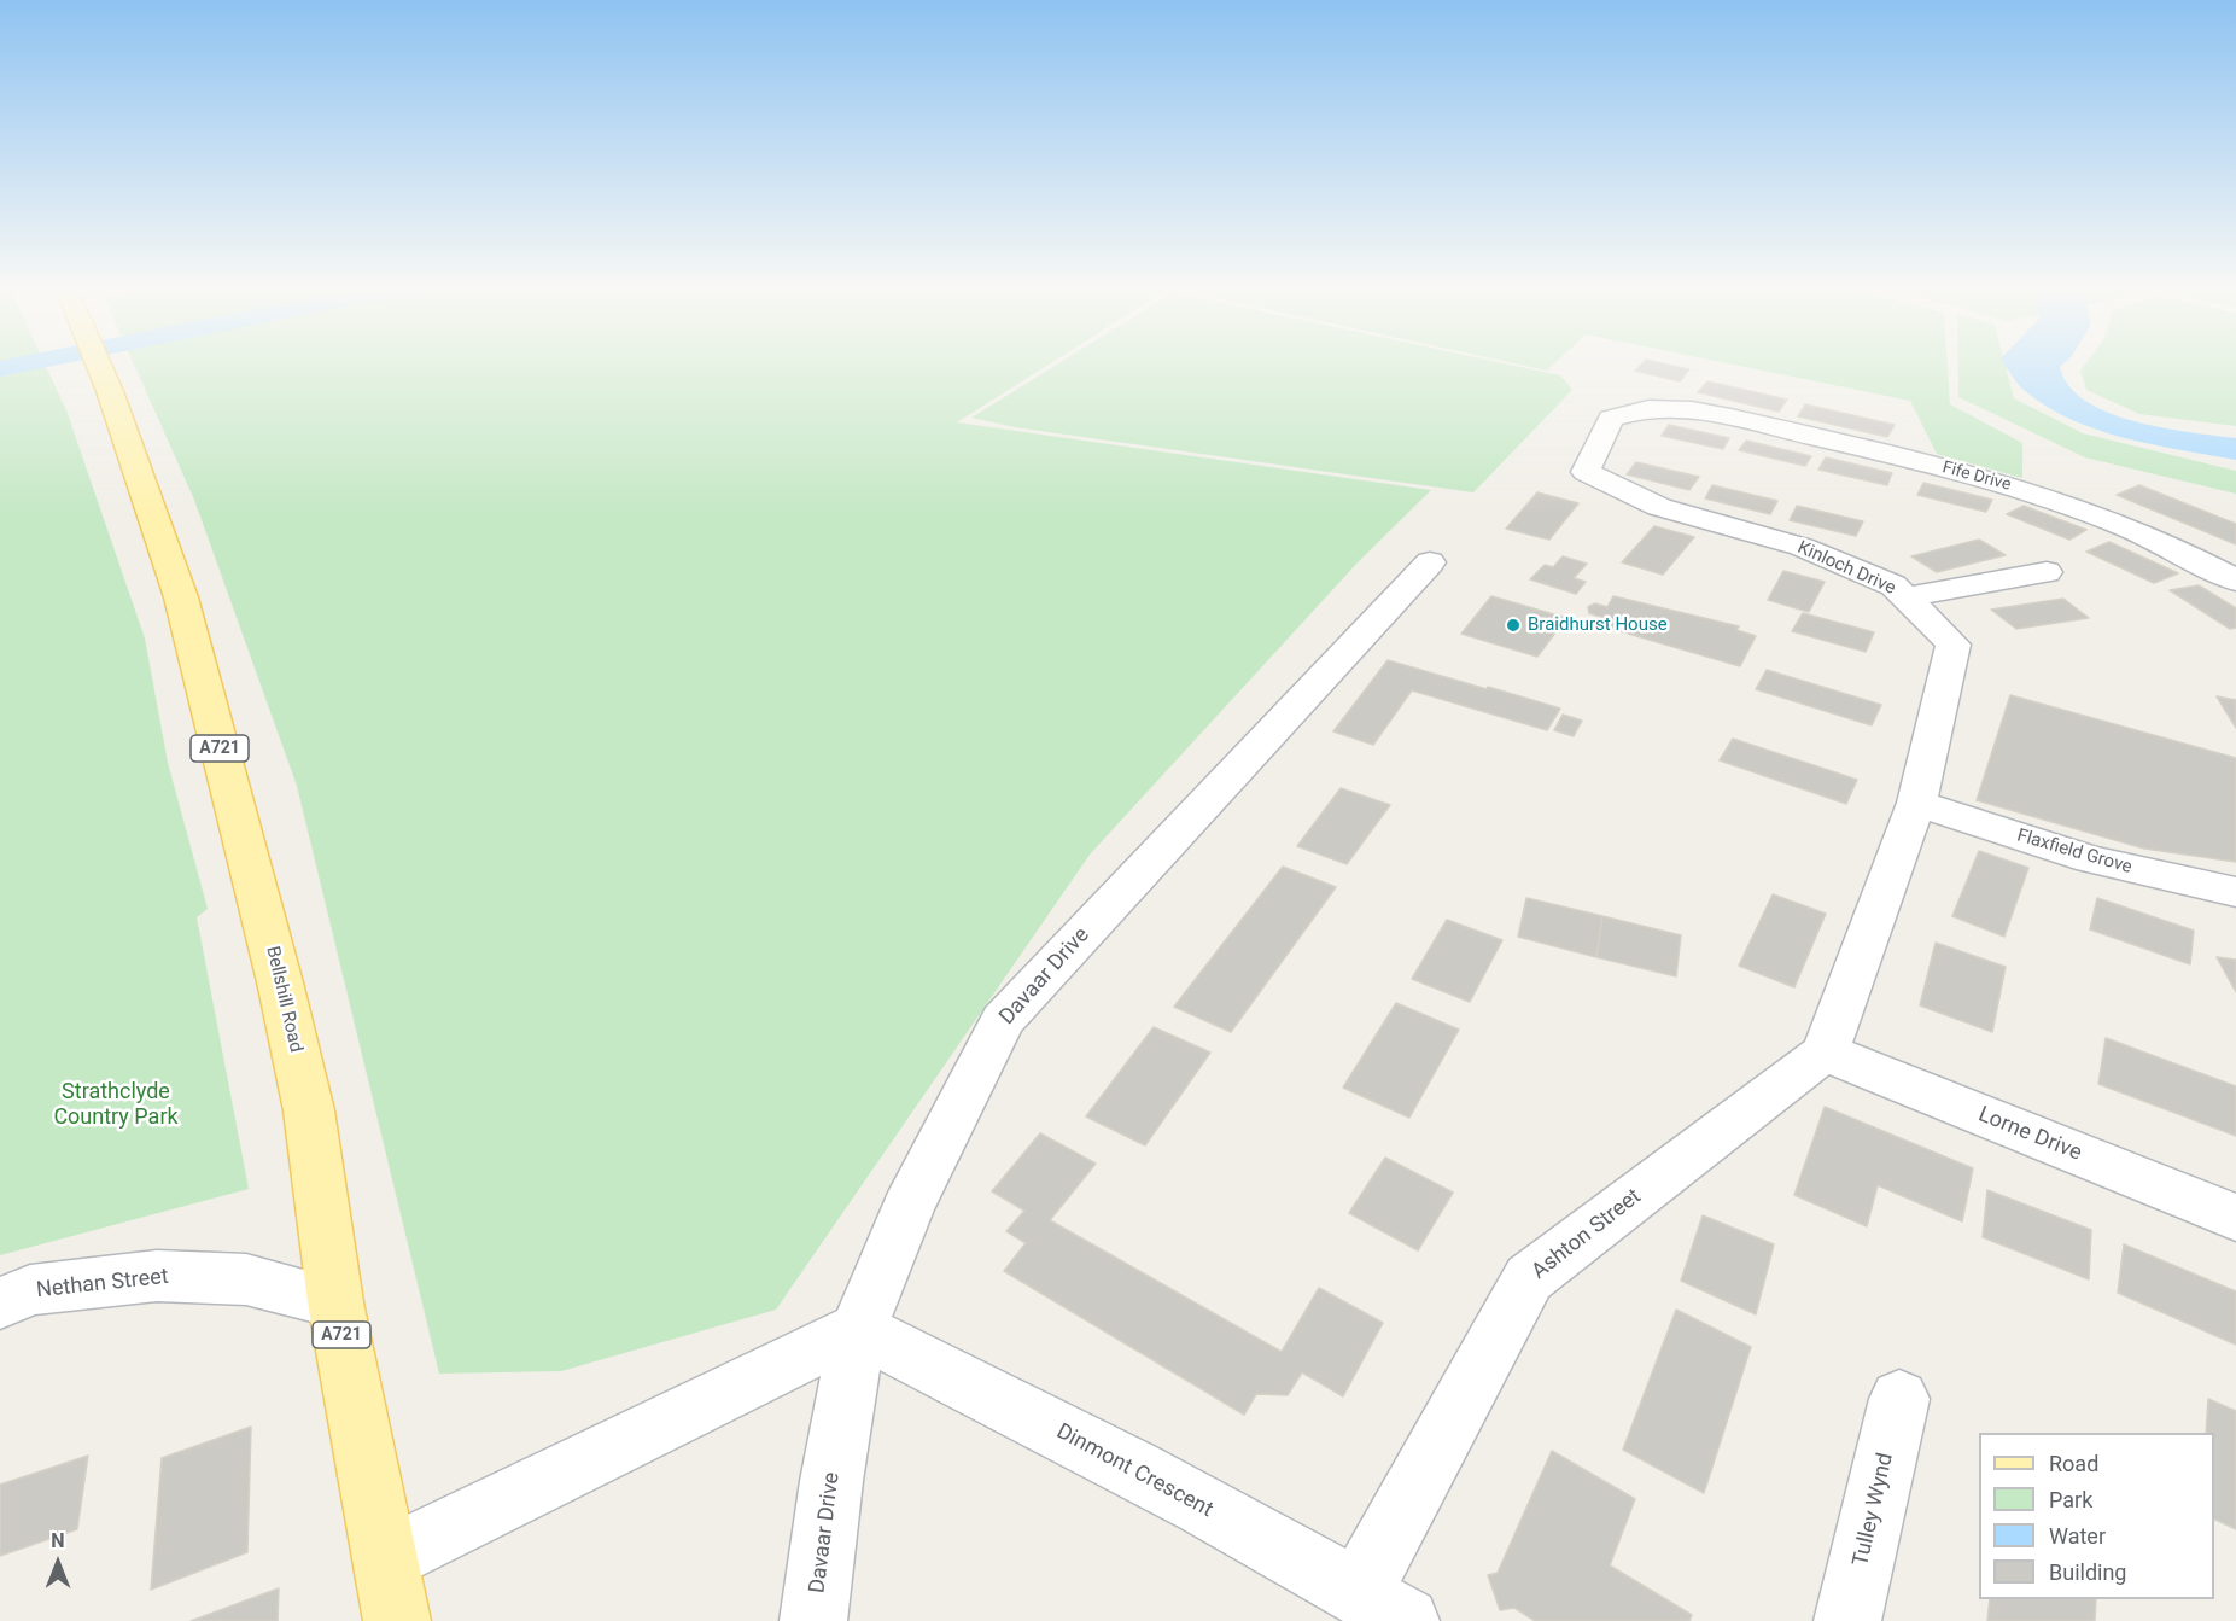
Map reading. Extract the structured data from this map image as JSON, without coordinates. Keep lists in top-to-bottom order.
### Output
{
  "streets": {
    "main road": ["A721", "Bellshill Road"],
    "street": [
      "Fife Drive",
      "Kinloch Drive",
      "Flaxfield Grove",
      "Davaar Drive",
      "Lorne Drive",
      "Ashton Street",
      "Nethan Street",
      "Dinmont Crescent",
      "Tulley Wynd"
    ]
  },
  "crossings": [
    ["Fife Drive", "Kinloch Drive"],
    ["Kinloch Drive", "Flaxfield Grove"],
    ["Kinloch Drive", "Lorne Drive"],
    ["Kinloch Drive", "Ashton Street"],
    ["Davaar Drive", "Dinmont Crescent"],
    ["Bellshill Road", "Nethan Street"],
    ["Lorne Drive", "Ashton Street"],
    ["Ashton Street", "Dinmont Crescent"]
  ],
  "parks": ["Strathclyde Country Park"],
  "places": ["Braidhurst House"],
  "legend": [
    "Road",
    "Park",
    "Water",
    "Building"
  ],
  "north": "top"
}
